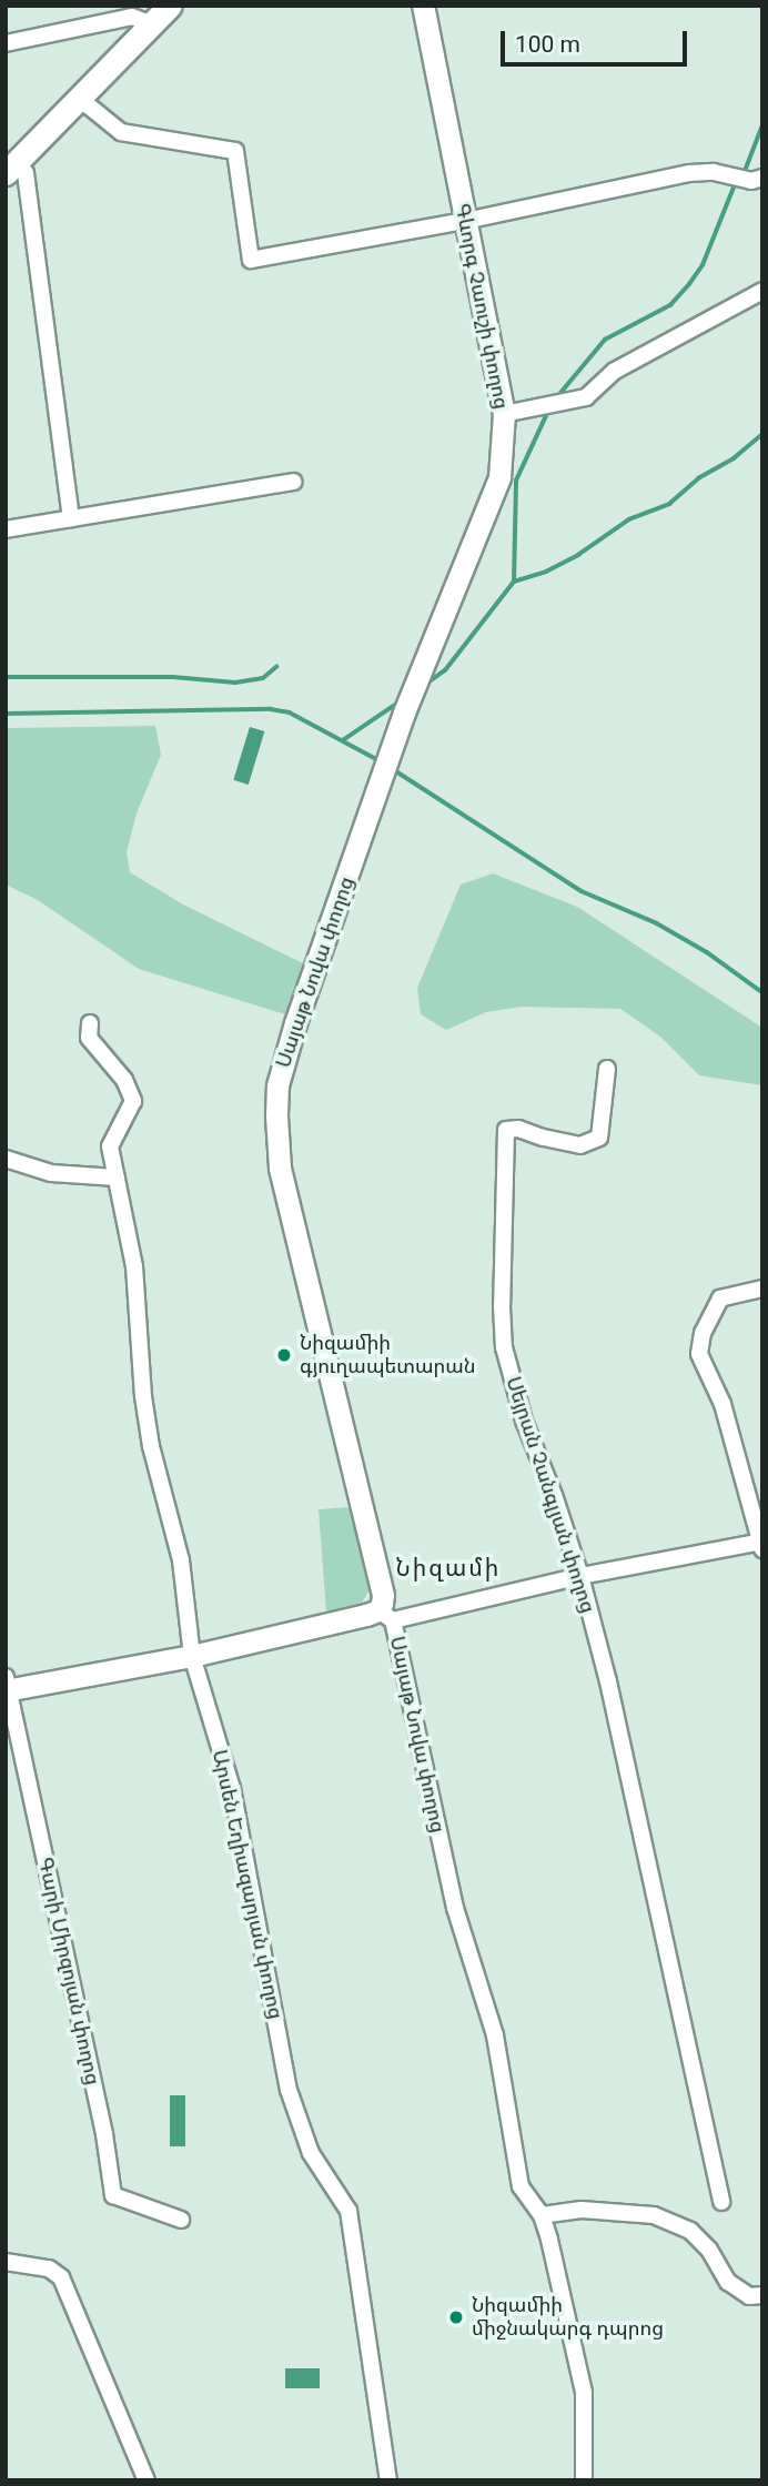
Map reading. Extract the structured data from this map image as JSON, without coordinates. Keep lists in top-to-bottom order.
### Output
{
  "streets": {
    "main road": ["Գևորգ Չաուշի փողոց", "Սայաթ Նովա փողոց"],
    "street": ["Սեյրան Չանգլյան փողոց", "Արսեն Եղիազարյան փողոց", "Գարի Միրզոյան փողոց"]
  },
  "crossings": [
    ["Գևորգ Չաուշի փողոց", "Սայաթ Նովա փողոց"]
  ],
  "districts": ["Նիզամի"],
  "places": ["Նիզամիի գյուղապետարան", "Նիզամիի միջնակարգ դպրոց"],
  "scale_bar": "100 m"
}
